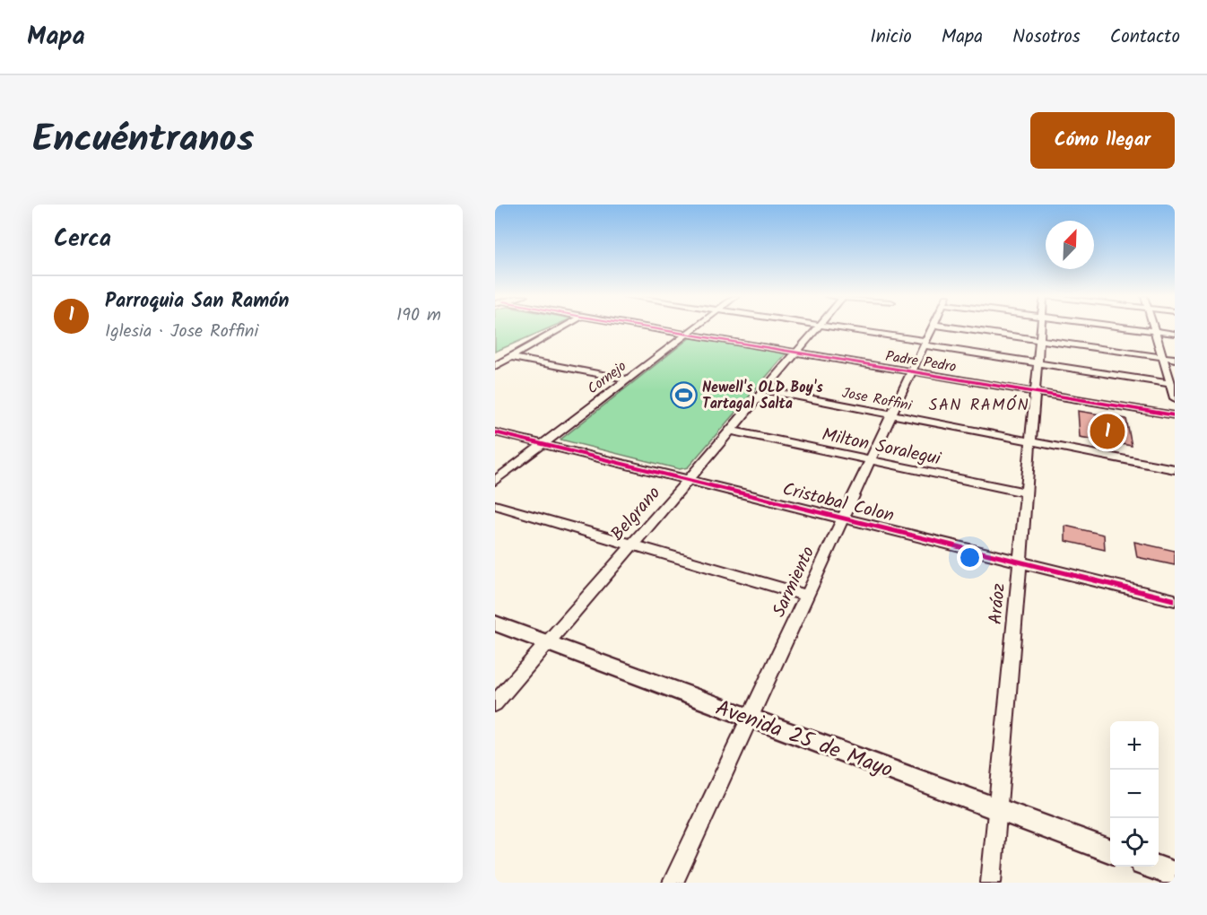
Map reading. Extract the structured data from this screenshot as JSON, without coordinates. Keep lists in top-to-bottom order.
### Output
{
  "streets": {
    "main road": ["Avenida 25 de Mayo"],
    "street": [
      "Padre Pedro",
      "Cornejo",
      "Jose Roffini",
      "Milton Soralegui",
      "Cristobal Colon",
      "Belgrano",
      "Sarmiento",
      "Aráoz"
    ]
  },
  "crossings": [
    ["Padre Pedro", "Cornejo"],
    ["Padre Pedro", "Belgrano"],
    ["Padre Pedro", "Sarmiento"],
    ["Padre Pedro", "Aráoz"],
    ["Cornejo", "Cristobal Colon"],
    ["Jose Roffini", "Belgrano"],
    ["Jose Roffini", "Sarmiento"],
    ["Jose Roffini", "Aráoz"],
    ["Milton Soralegui", "Belgrano"],
    ["Milton Soralegui", "Sarmiento"],
    ["Milton Soralegui", "Aráoz"],
    ["Cristobal Colon", "Belgrano"],
    ["Cristobal Colon", "Sarmiento"],
    ["Cristobal Colon", "Aráoz"],
    ["Belgrano", "Avenida 25 de Mayo"],
    ["Sarmiento", "Avenida 25 de Mayo"],
    ["Aráoz", "Avenida 25 de Mayo"]
  ],
  "districts": ["SAN RAMÓN"],
  "places": {
    "sports": ["Newell's OLD Boy's Tartagal Salta"]
  },
  "north": "top right",
  "page": {
    "header": "Mapa",
    "nav": [
      "Inicio",
      "Mapa",
      "Nosotros",
      "Contacto"
    ],
    "title": "Encuéntranos",
    "buttons": "Cómo llegar",
    "heading": "Cerca",
    "list": [
      {
        "mark": "1",
        "name": "Parroquia San Ramón",
        "note": "Iglesia · Jose Roffini",
        "value": "190 m"
      }
    ],
    "pins": "1",
    "map_buttons": ["+", "−"]
  }
}
